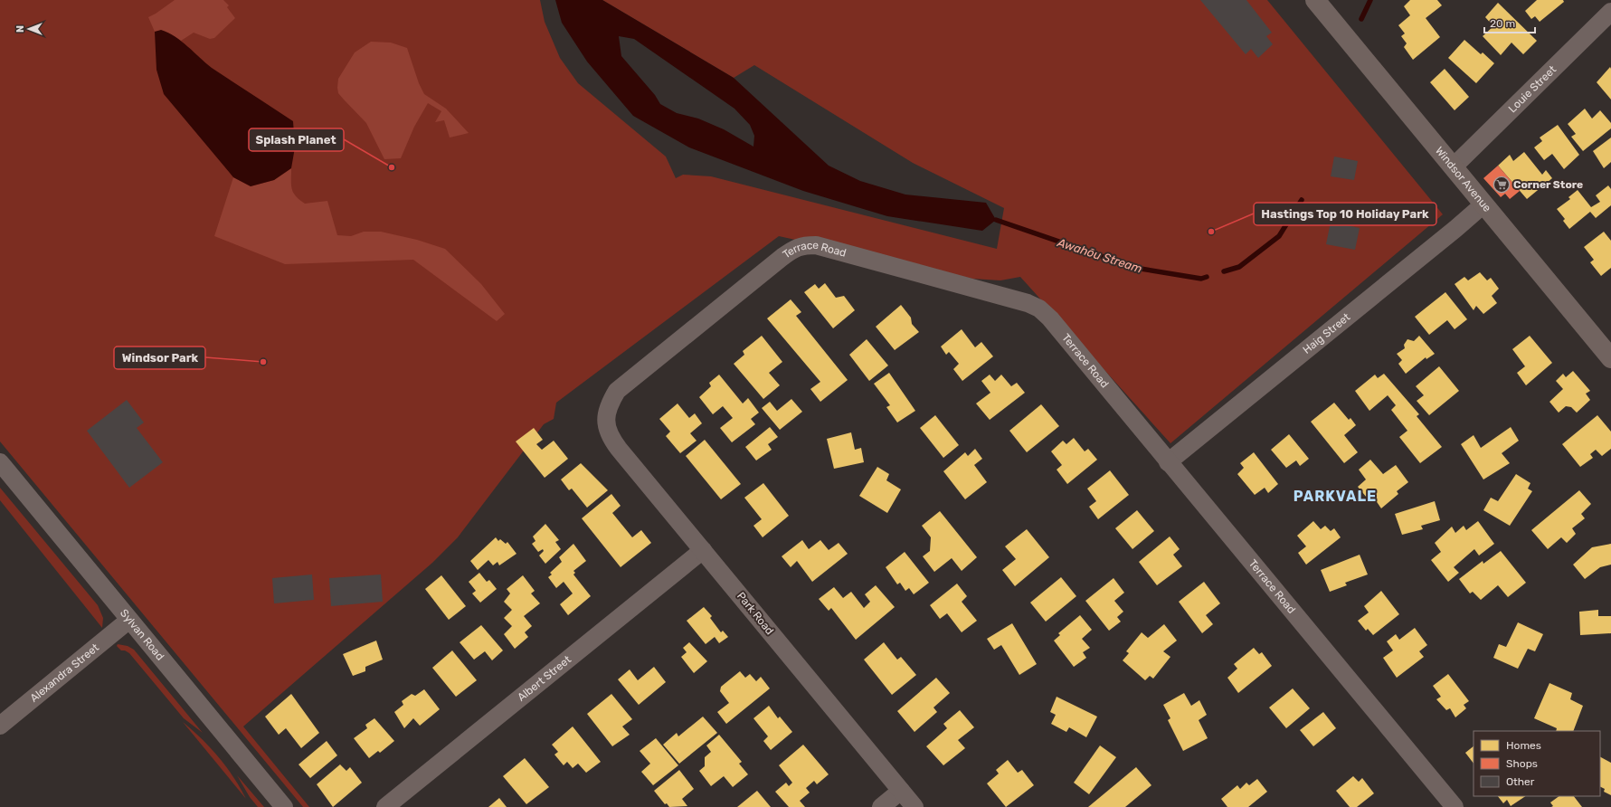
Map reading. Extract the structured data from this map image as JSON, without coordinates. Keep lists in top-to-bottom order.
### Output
{
  "streets": {
    "main road": ["Windsor Avenue"],
    "street": [
      "Louie Street",
      "Terrace Road",
      "Haig Street",
      "Park Road",
      "Sylvan Road",
      "Alexandra Street",
      "Albert Street"
    ]
  },
  "crossings": [
    ["Louie Street", "Windsor Avenue"],
    ["Windsor Avenue", "Haig Street"],
    ["Terrace Road", "Haig Street"],
    ["Terrace Road", "Park Road"],
    ["Park Road", "Albert Street"],
    ["Sylvan Road", "Alexandra Street"]
  ],
  "districts": ["PARKVALE"],
  "water": ["Awahōu Stream"],
  "places": {
    "other": ["Splash Planet", "Hastings Top 10 Holiday Park", "Windsor Park"],
    "supermarket": ["Corner Store"]
  },
  "legend": ["Homes", "Shops", "Other"],
  "scale_bar": "20 m",
  "north": "left"
}
